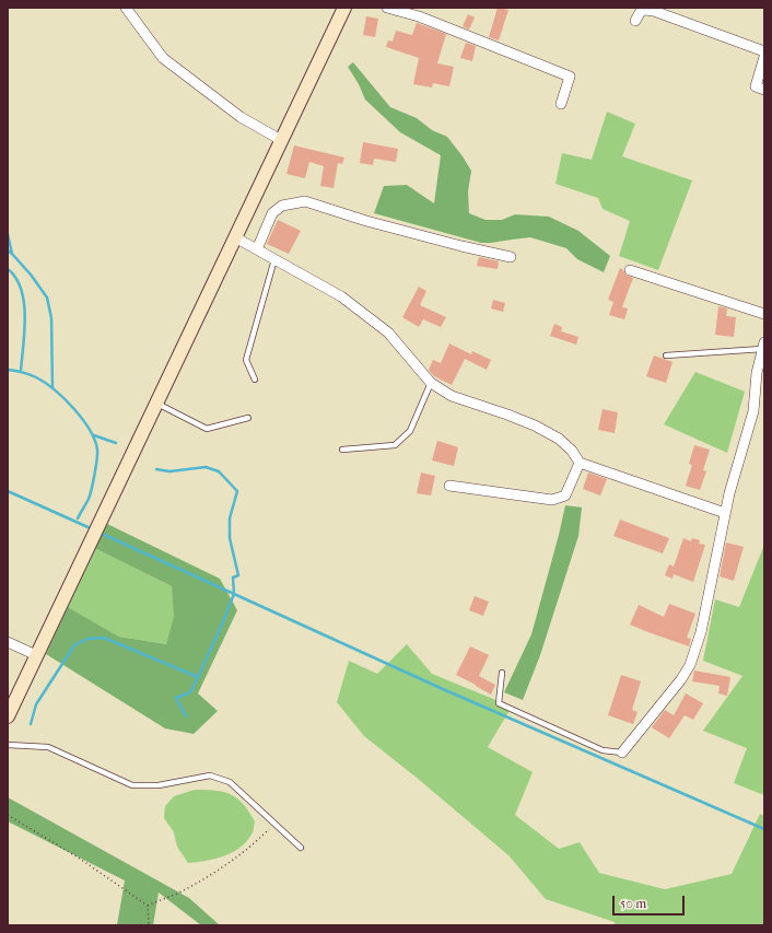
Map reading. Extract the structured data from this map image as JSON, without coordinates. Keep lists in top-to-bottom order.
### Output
{
  "scale_bar": "50 m"
}
